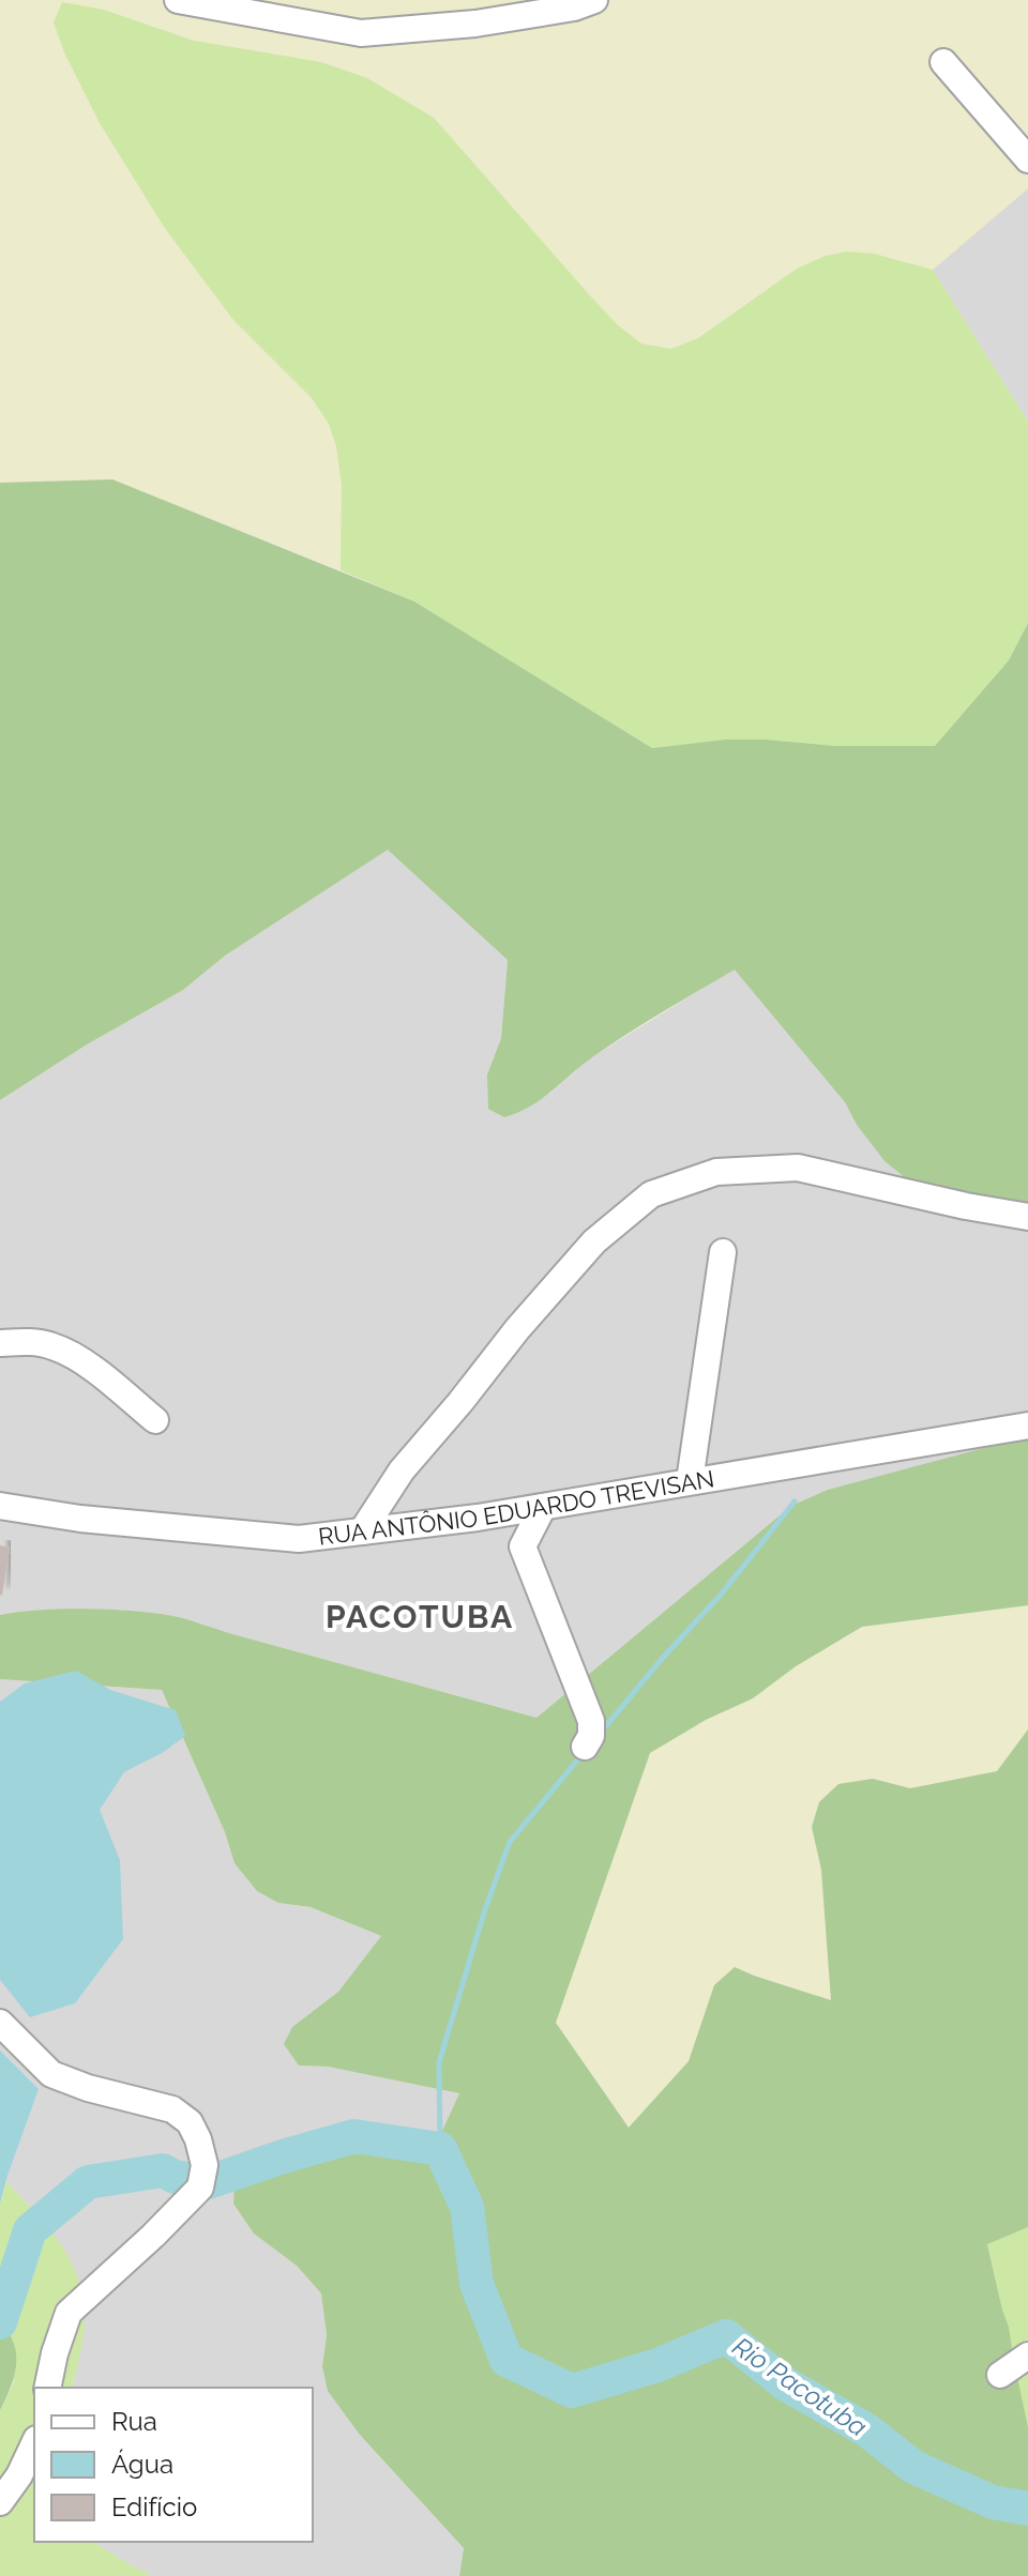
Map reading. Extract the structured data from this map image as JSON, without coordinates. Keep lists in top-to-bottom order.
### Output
{
  "streets": {
    "street": ["RUA ANTÔNIO EDUARDO TREVISAN"]
  },
  "districts": ["PACOTUBA"],
  "water": ["Rio Pacotuba"],
  "legend": ["Rua", "Água", "Edifício"]
}
